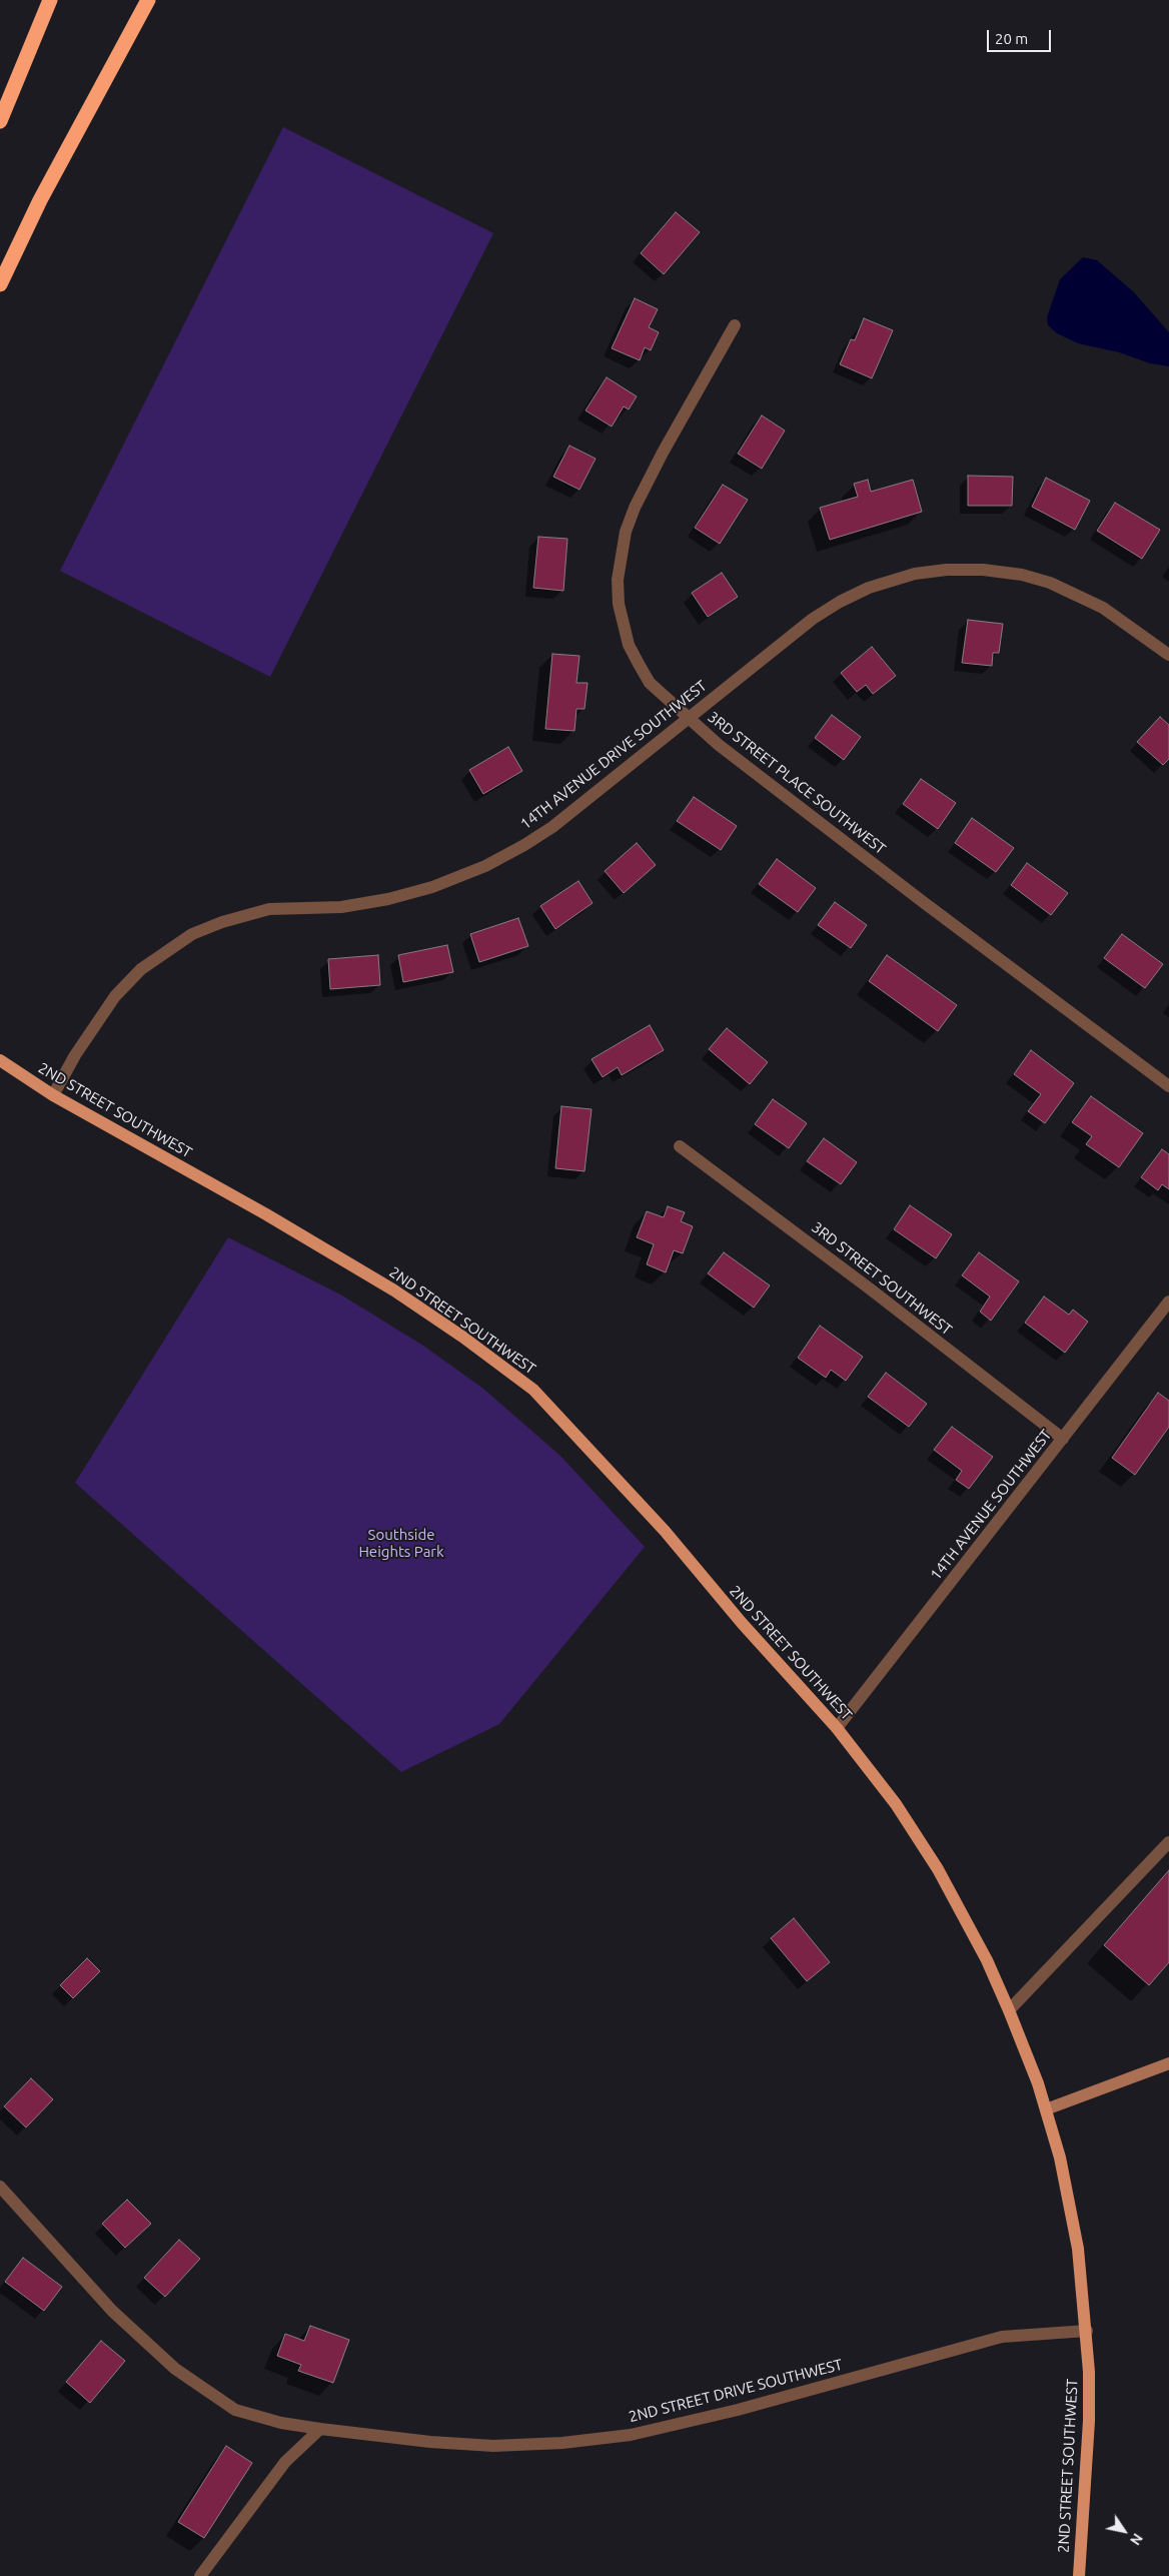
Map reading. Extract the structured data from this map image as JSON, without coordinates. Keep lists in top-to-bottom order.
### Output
{
  "streets": {
    "main road": ["2ND STREET SOUTHWEST"],
    "street": [
      "14TH AVENUE DRIVE SOUTHWEST",
      "3RD STREET PLACE SOUTHWEST",
      "3RD STREET SOUTHWEST",
      "14TH AVENUE SOUTHWEST",
      "2ND STREET DRIVE SOUTHWEST"
    ]
  },
  "crossings": [
    ["14TH AVENUE DRIVE SOUTHWEST", "3RD STREET PLACE SOUTHWEST"],
    ["14TH AVENUE DRIVE SOUTHWEST", "2ND STREET SOUTHWEST"],
    ["2ND STREET SOUTHWEST", "14TH AVENUE SOUTHWEST"],
    ["2ND STREET SOUTHWEST", "2ND STREET DRIVE SOUTHWEST"],
    ["3RD STREET SOUTHWEST", "14TH AVENUE SOUTHWEST"]
  ],
  "parks": ["Southside Heights Park"],
  "scale_bar": "20 m",
  "north": "bottom right"
}
